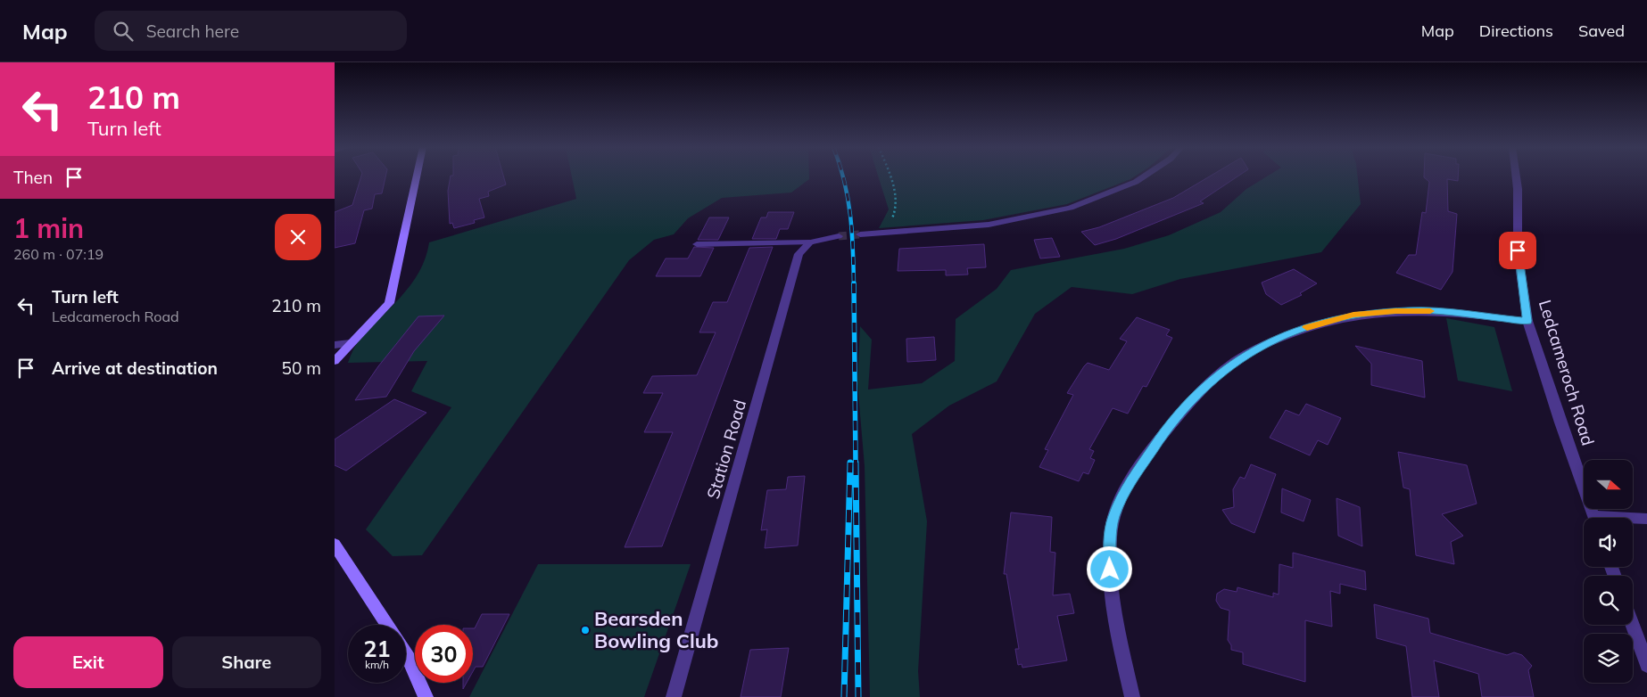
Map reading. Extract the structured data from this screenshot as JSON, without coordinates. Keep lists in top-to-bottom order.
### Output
{
  "streets": {
    "street": ["Ledcameroch Road", "Station Road"]
  },
  "places": ["Bearsden Bowling Club"],
  "north": "right",
  "page": {
    "header": "Map",
    "search": "Search here",
    "nav": ["Map", "Directions", "Saved"],
    "turn": ["210 m", "Turn left"],
    "then": "Then",
    "heading": ["1 min", "260 m · 07:19"],
    "list": [
      {
        "name": "Turn left",
        "note": "Ledcameroch Road",
        "value": "210 m"
      },
      {
        "name": "Arrive at destination",
        "value": "50 m"
      }
    ],
    "speed": "21 km/h",
    "limit": "30",
    "buttons": ["Exit", "Share"]
  }
}
